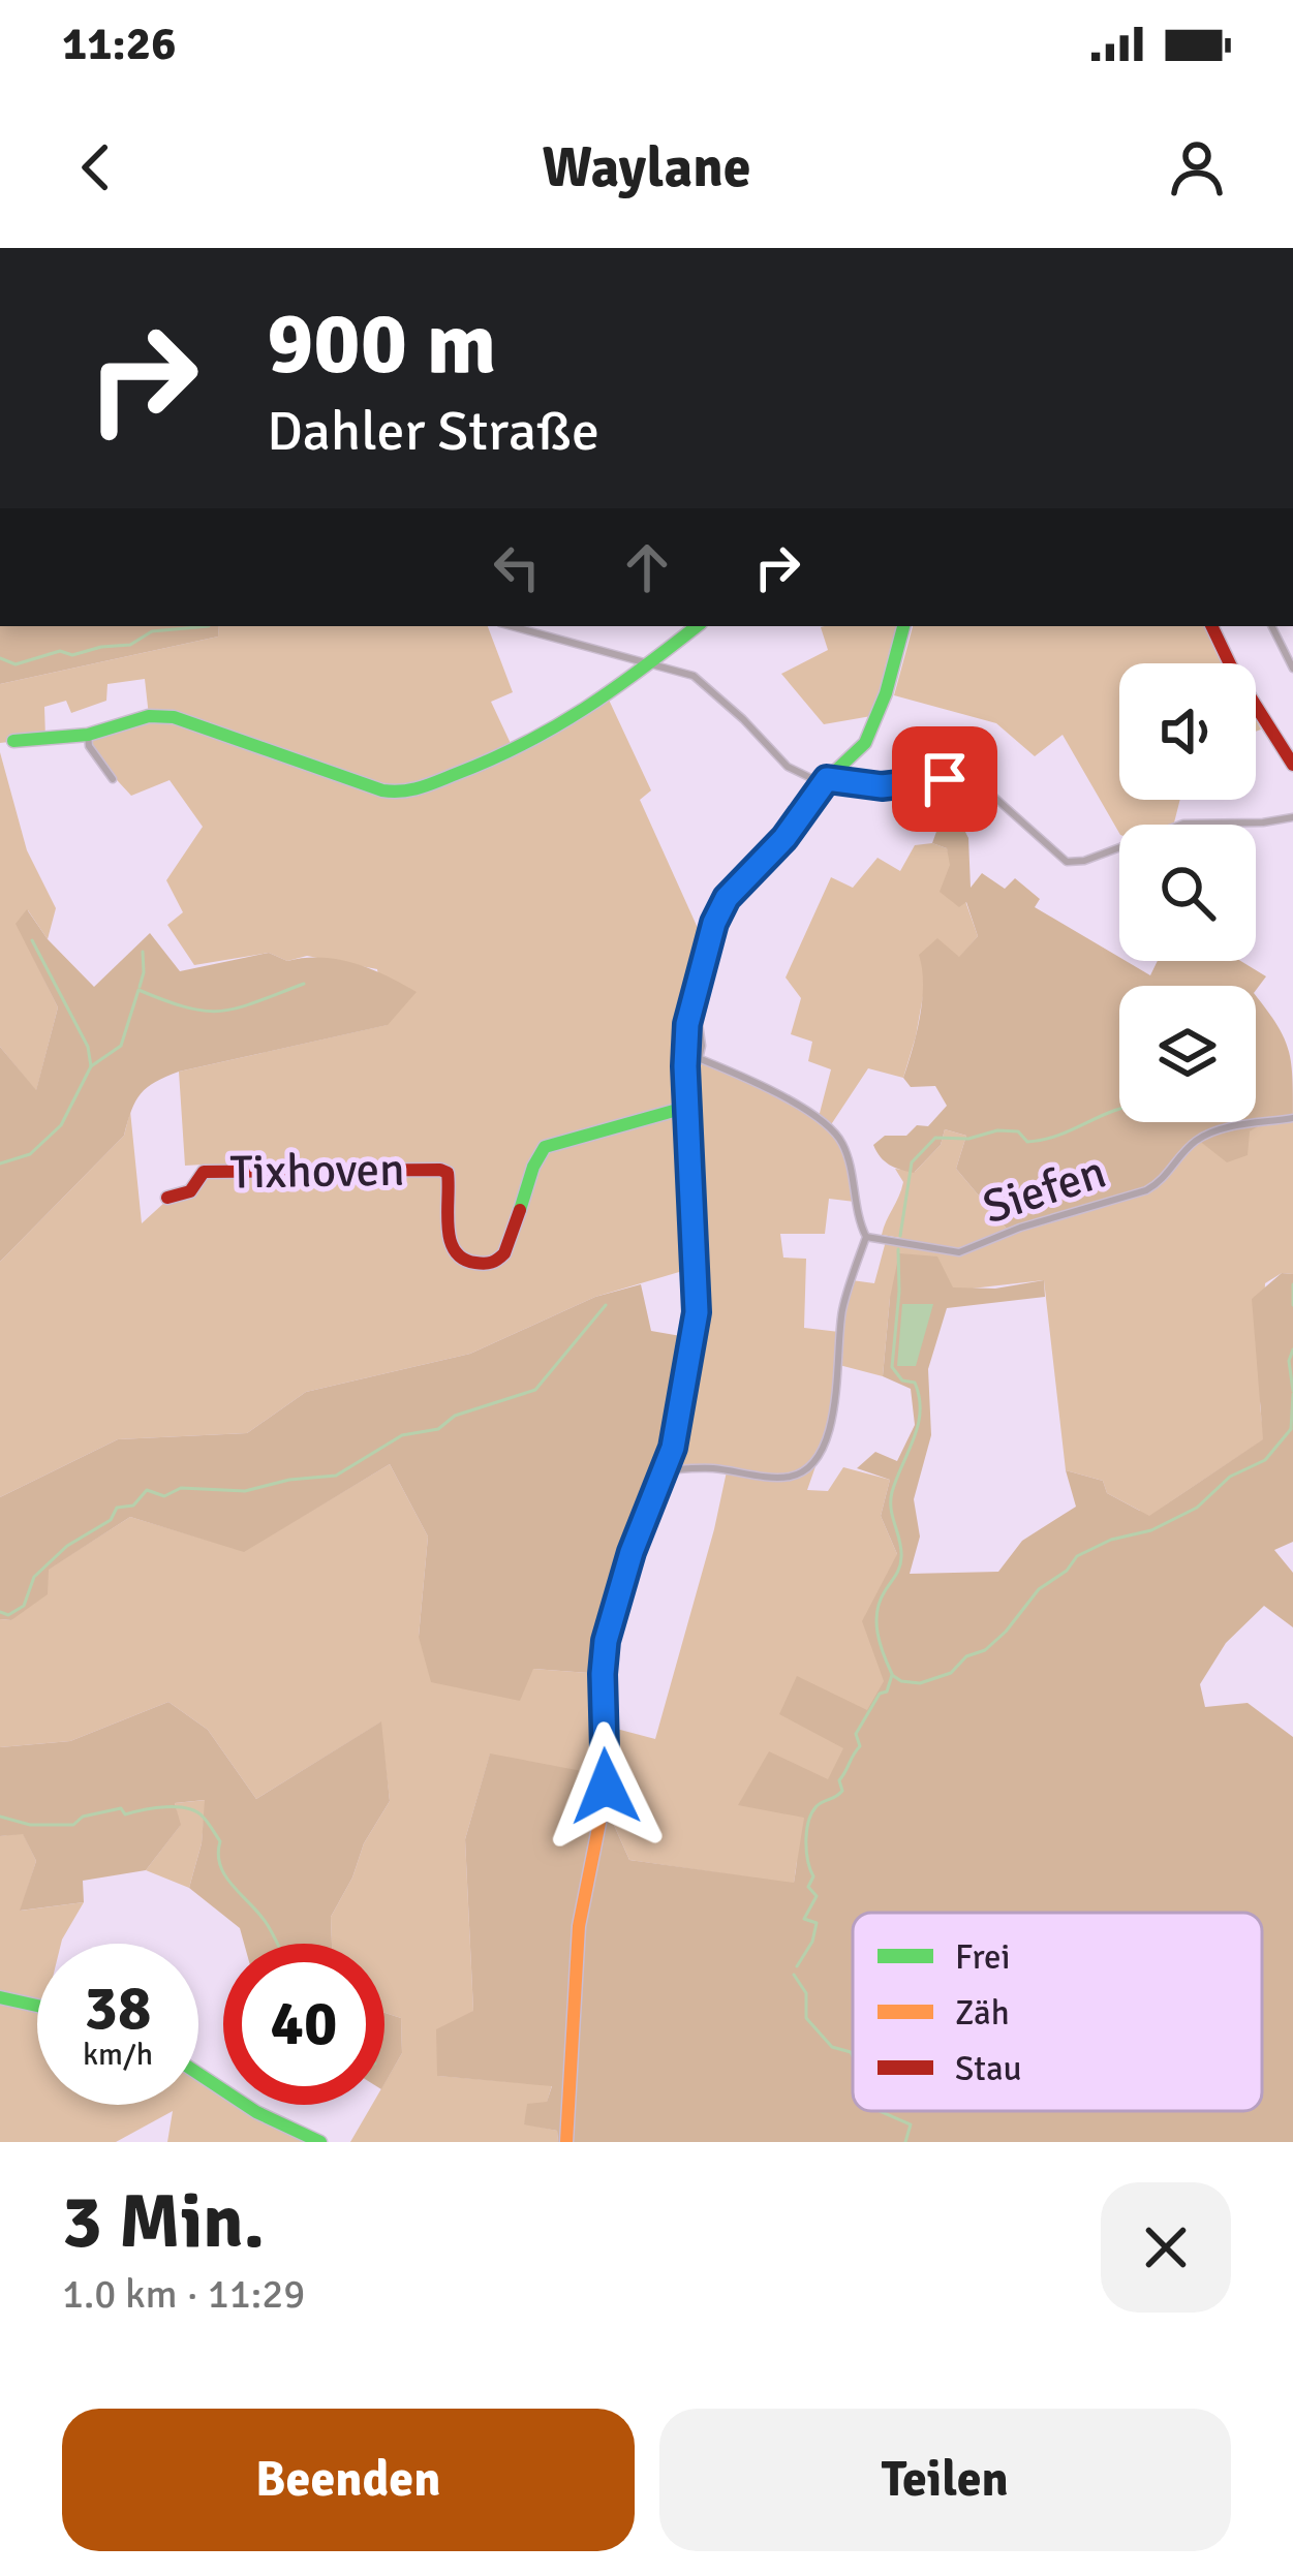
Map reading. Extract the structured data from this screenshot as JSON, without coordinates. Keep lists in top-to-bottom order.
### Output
{
  "streets": {
    "street": ["Tixhoven", "Siefen"]
  },
  "legend": ["Frei", "Zäh", "Stau"],
  "page": {
    "status": "11:26",
    "header": "Waylane",
    "turn": ["900 m", "Dahler Straße"],
    "speed": "38 km/h",
    "limit": "40",
    "heading": ["3 Min.", "1.0 km · 11:29"],
    "buttons": ["Beenden", "Teilen"]
  }
}
